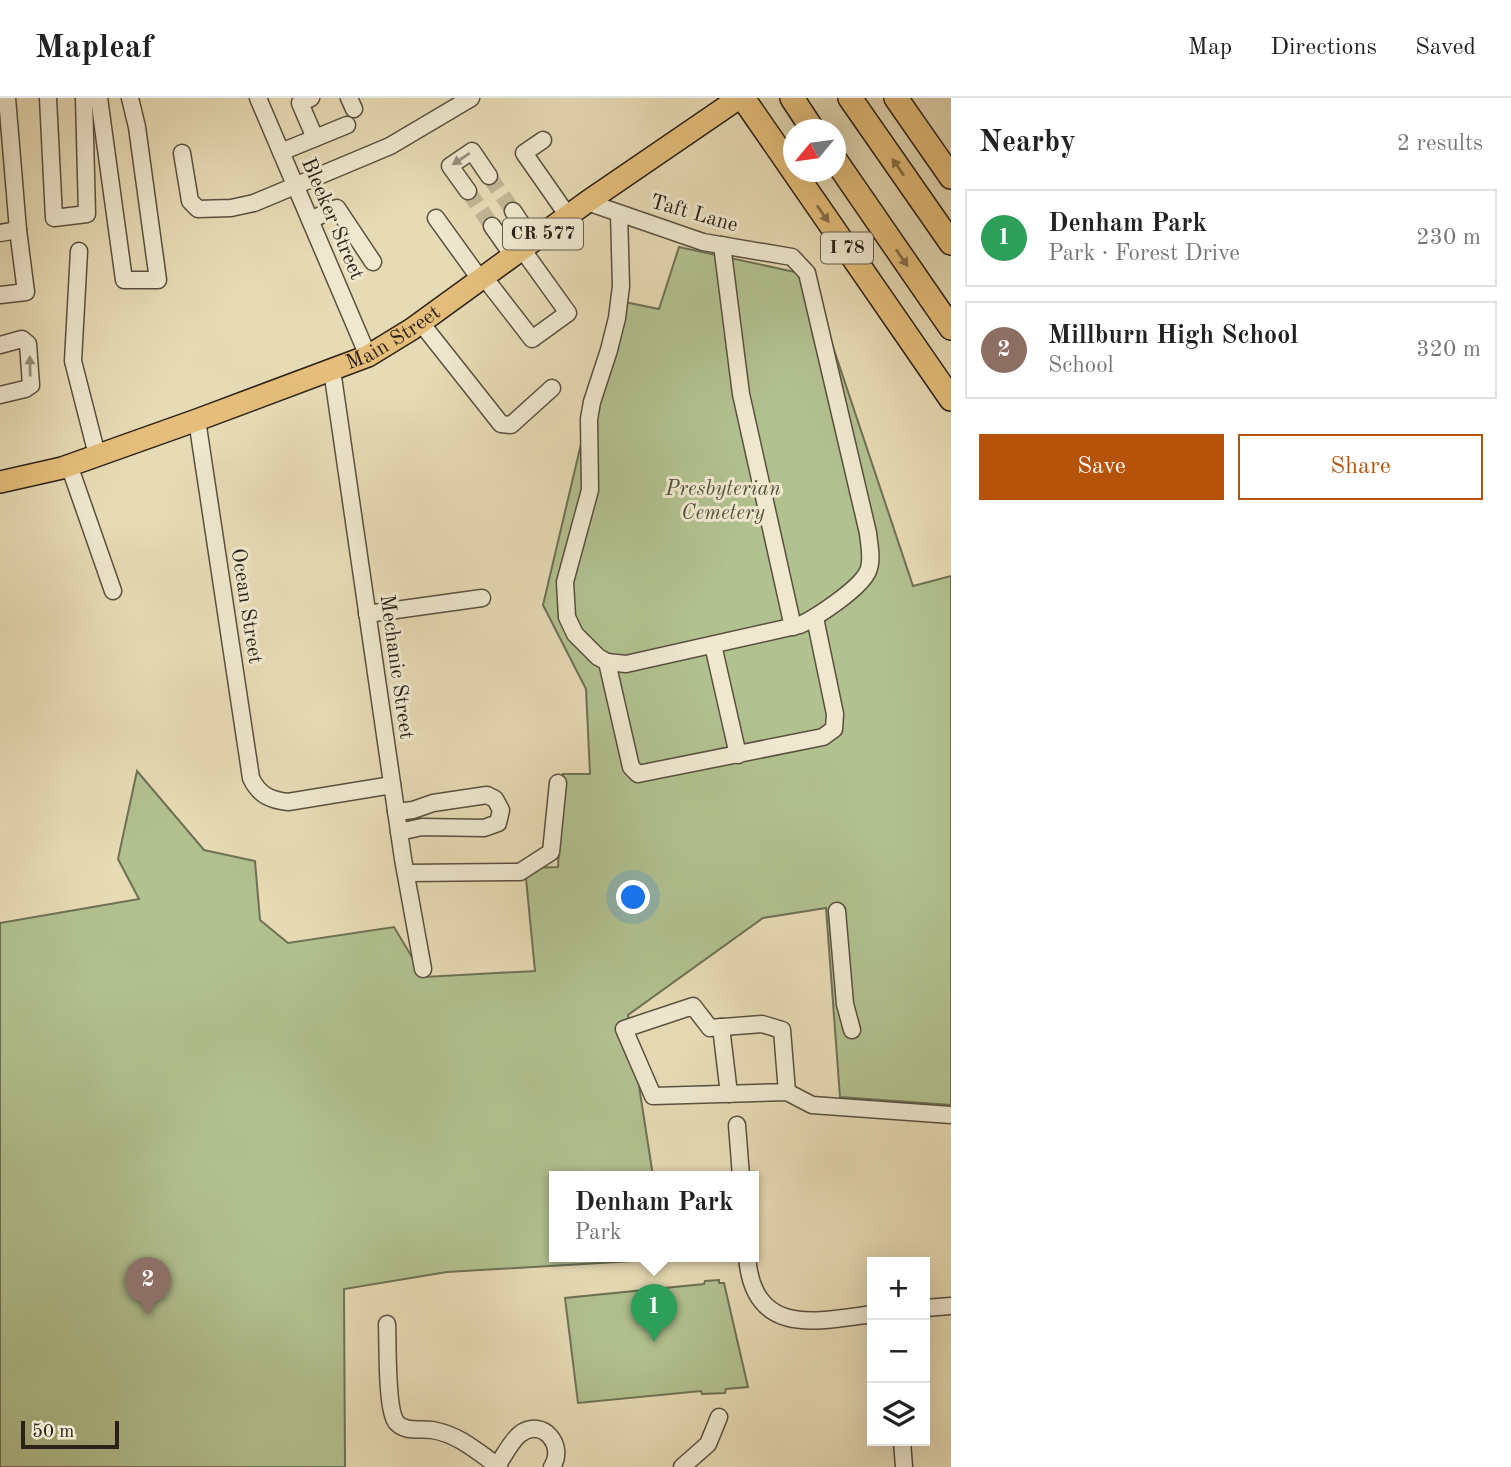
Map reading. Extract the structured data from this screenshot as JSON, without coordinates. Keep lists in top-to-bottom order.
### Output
{
  "streets": {
    "highway": ["I 78"],
    "main road": ["CR 577", "Main Street"],
    "street": [
      "Taft Lane",
      "Bleeker Street",
      "Ocean Street",
      "Mechanic Street"
    ]
  },
  "crossings": [
    ["Taft Lane", "Main Street"],
    ["Bleeker Street", "Main Street"],
    ["I 78", "Main Street"],
    ["Main Street", "Ocean Street"],
    ["Main Street", "Mechanic Street"],
    ["Ocean Street", "Mechanic Street"]
  ],
  "parks": ["Presbyterian Cemetery"],
  "scale_bar": "50 m",
  "north": "bottom left",
  "page": {
    "header": "Mapleaf",
    "nav": ["Map", "Directions", "Saved"],
    "heading": ["Nearby", "2 results"],
    "list": [
      {
        "mark": "1",
        "name": "Denham Park",
        "note": "Park · Forest Drive",
        "value": "230 m"
      },
      {
        "mark": "2",
        "name": "Millburn High School",
        "note": "School",
        "value": "320 m"
      }
    ],
    "buttons": ["Save", "Share"],
    "popup": ["Denham Park", "Park"],
    "map_buttons": ["+", "−"],
    "pins": ["2", "1"],
    "scale": "50 m"
  }
}
